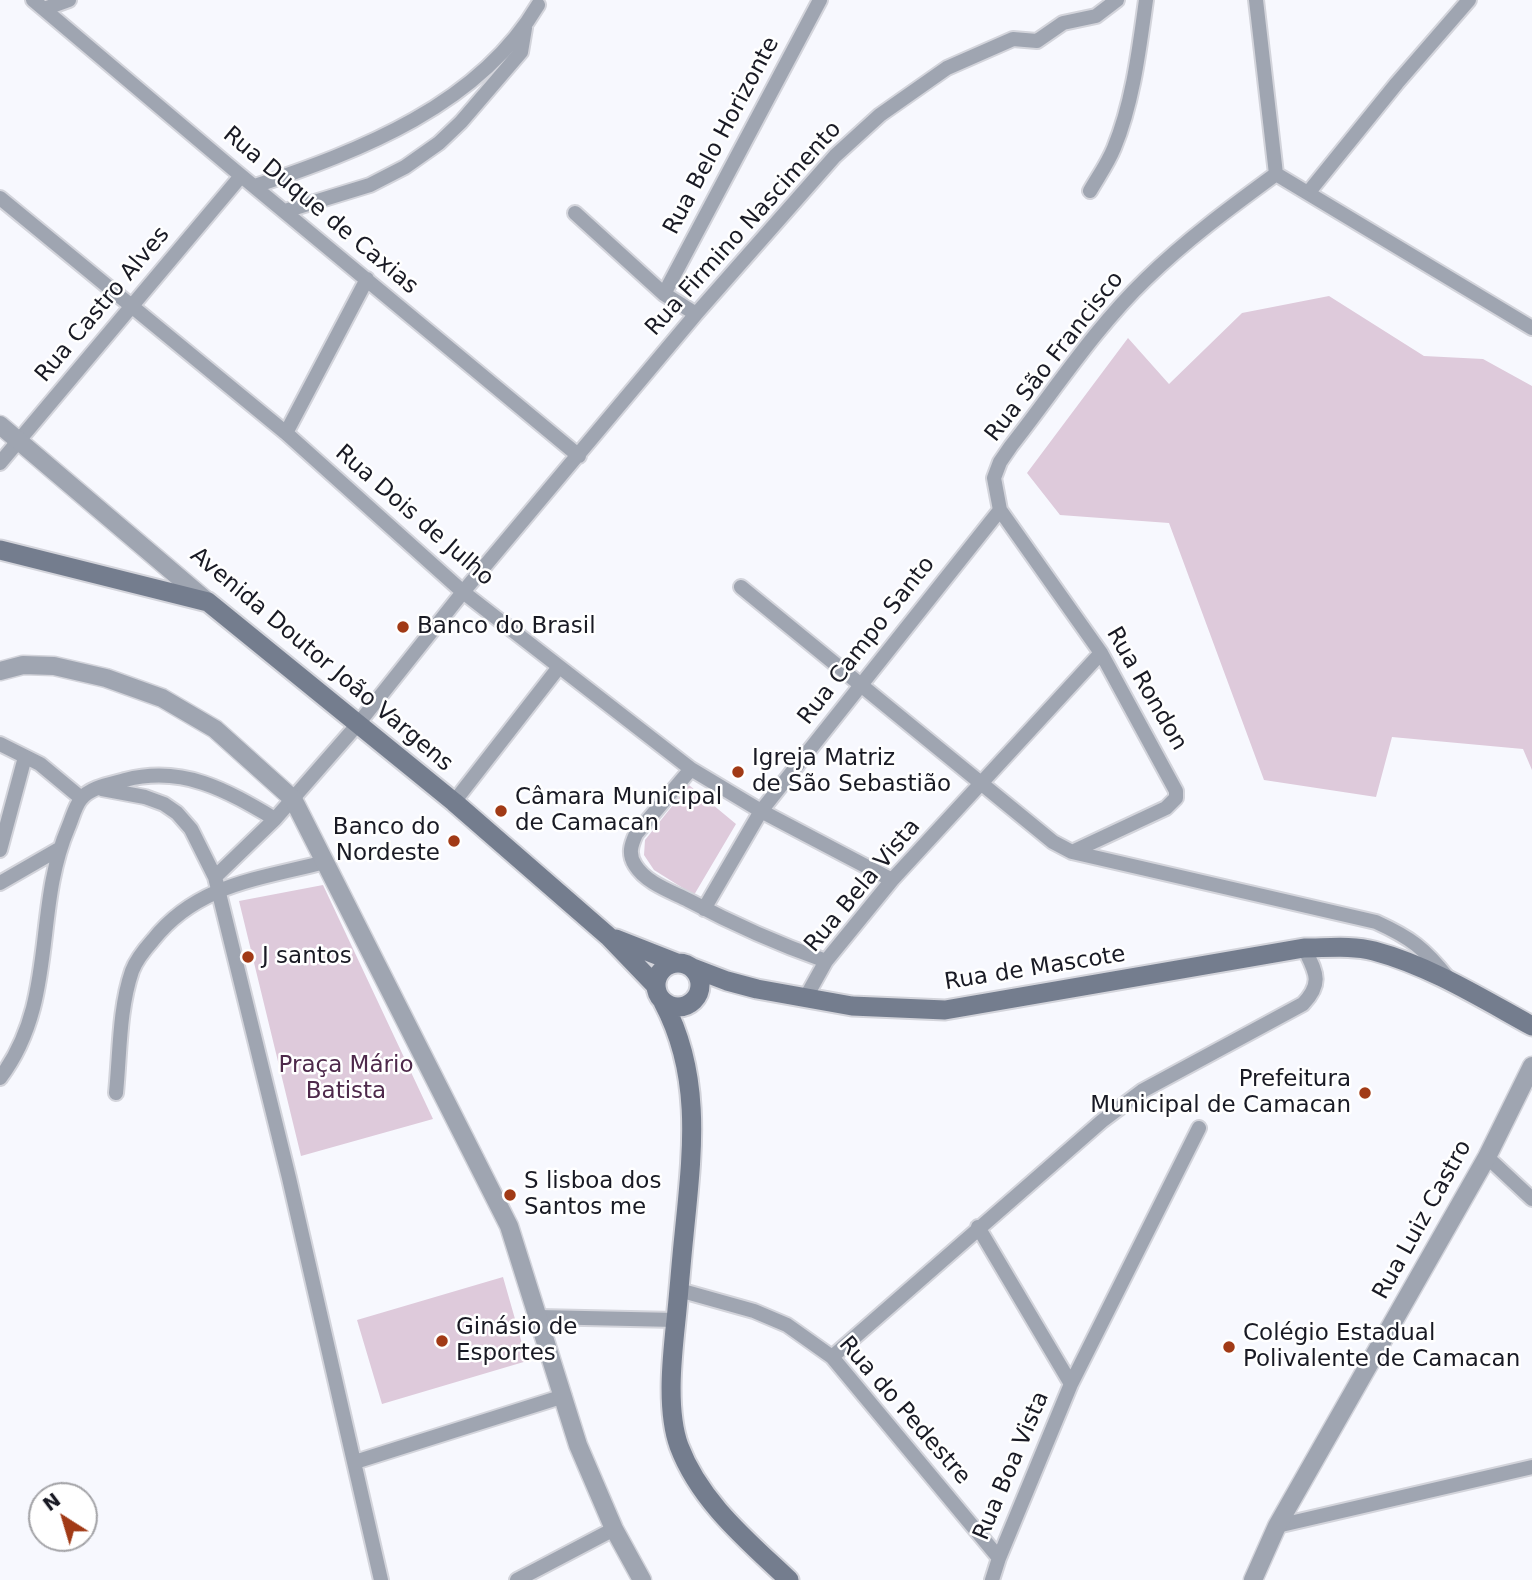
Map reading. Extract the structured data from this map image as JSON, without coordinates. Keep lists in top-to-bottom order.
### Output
{
  "streets": {
    "main road": ["Avenida Doutor João Vargens", "Rua de Mascote"],
    "street": [
      "Rua Belo Horizonte",
      "Rua Duque de Caxias",
      "Rua Firmino Nascimento",
      "Rua Castro Alves",
      "Rua São Francisco",
      "Rua Dois de Julho",
      "Rua Campo Santo",
      "Rua Rondon",
      "Rua Bela Vista",
      "Rua Luiz Castro",
      "Rua do Pedestre",
      "Rua Boa Vista"
    ]
  },
  "crossings": [
    ["Rua Duque de Caxias", "Rua Firmino Nascimento"],
    ["Rua Duque de Caxias", "Rua Castro Alves"],
    ["Rua Firmino Nascimento", "Rua Dois de Julho"],
    ["Rua Firmino Nascimento", "Avenida Doutor João Vargens"],
    ["Rua Castro Alves", "Rua Dois de Julho"],
    ["Rua Castro Alves", "Avenida Doutor João Vargens"],
    ["Rua São Francisco", "Rua Campo Santo"],
    ["Rua São Francisco", "Rua Rondon"],
    ["Rua Dois de Julho", "Rua Campo Santo"],
    ["Rua Dois de Julho", "Rua Bela Vista"],
    ["Rua Campo Santo", "Rua Rondon"],
    ["Avenida Doutor João Vargens", "Rua de Mascote"],
    ["Avenida Doutor João Vargens", "Rua do Pedestre"],
    ["Rua Rondon", "Rua Bela Vista"],
    ["Rua Bela Vista", "Rua de Mascote"],
    ["Rua do Pedestre", "Rua Boa Vista"]
  ],
  "parks": ["Praça Mário Batista"],
  "places": [
    "Banco do Brasil",
    "Igreja Matriz de São Sebastião",
    "Câmara Municipal de Camacan",
    "Banco do Nordeste",
    "J santos",
    "Prefeitura Municipal de Camacan",
    "S lisboa dos Santos me",
    "Ginásio de Esportes",
    "Colégio Estadual Polivalente de Camacan"
  ],
  "north": "top left"
}
